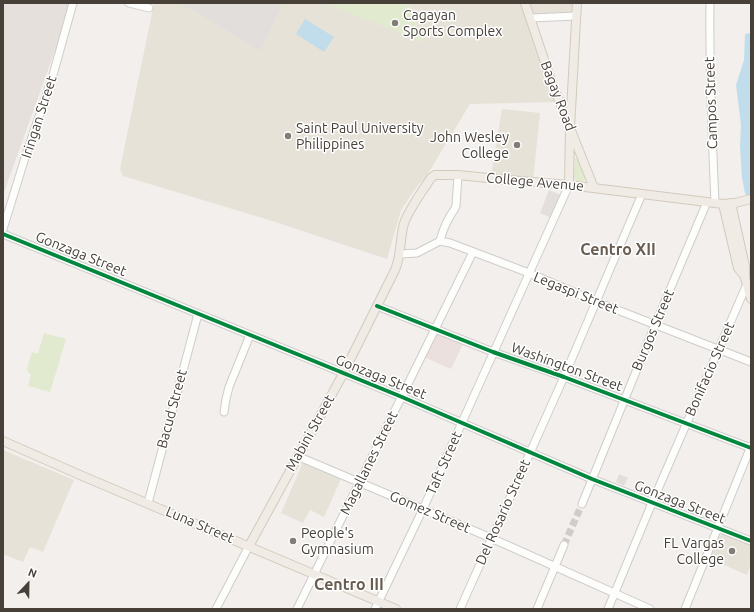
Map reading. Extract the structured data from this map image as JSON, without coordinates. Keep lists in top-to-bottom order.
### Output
{
  "streets": {
    "main road": [
      "Bagay Road",
      "College Avenue",
      "Mabini Street",
      "Luna Street"
    ],
    "street": [
      "Campos Street",
      "Iringan Street",
      "Gonzaga Street",
      "Legaspi Street",
      "Burgos Street",
      "Washington Street",
      "Bonifacio Street",
      "Bacud Street",
      "Magallanes Street",
      "Taft Street",
      "Gomez Street",
      "Del Rosario Street"
    ]
  },
  "crossings": [
    ["Bagay Road", "College Avenue"],
    ["Campos Street", "College Avenue"],
    ["Campos Street", "Burgos Street"],
    ["College Avenue", "Burgos Street"],
    ["College Avenue", "Mabini Street"],
    ["College Avenue", "Taft Street"],
    ["College Avenue", "Del Rosario Street"],
    ["Gonzaga Street", "Burgos Street"],
    ["Gonzaga Street", "Bonifacio Street"],
    ["Gonzaga Street", "Bacud Street"],
    ["Gonzaga Street", "Mabini Street"],
    ["Gonzaga Street", "Magallanes Street"],
    ["Gonzaga Street", "Taft Street"],
    ["Gonzaga Street", "Del Rosario Street"],
    ["Legaspi Street", "Burgos Street"],
    ["Legaspi Street", "Bonifacio Street"],
    ["Legaspi Street", "Magallanes Street"],
    ["Legaspi Street", "Taft Street"],
    ["Legaspi Street", "Del Rosario Street"],
    ["Burgos Street", "Washington Street"],
    ["Washington Street", "Bonifacio Street"],
    ["Washington Street", "Mabini Street"],
    ["Washington Street", "Magallanes Street"],
    ["Washington Street", "Taft Street"],
    ["Washington Street", "Del Rosario Street"],
    ["Bonifacio Street", "Gomez Street"],
    ["Bacud Street", "Luna Street"],
    ["Mabini Street", "Gomez Street"],
    ["Mabini Street", "Luna Street"],
    ["Magallanes Street", "Gomez Street"],
    ["Magallanes Street", "Luna Street"],
    ["Taft Street", "Gomez Street"],
    ["Taft Street", "Luna Street"],
    ["Gomez Street", "Del Rosario Street"]
  ],
  "districts": ["Centro XII", "Centro III"],
  "places": [
    "Cagayan Sports Complex",
    "Saint Paul University Philippines",
    "John Wesley College",
    "People's Gymnasium",
    "FL Vargas College"
  ],
  "north": "top"
}
